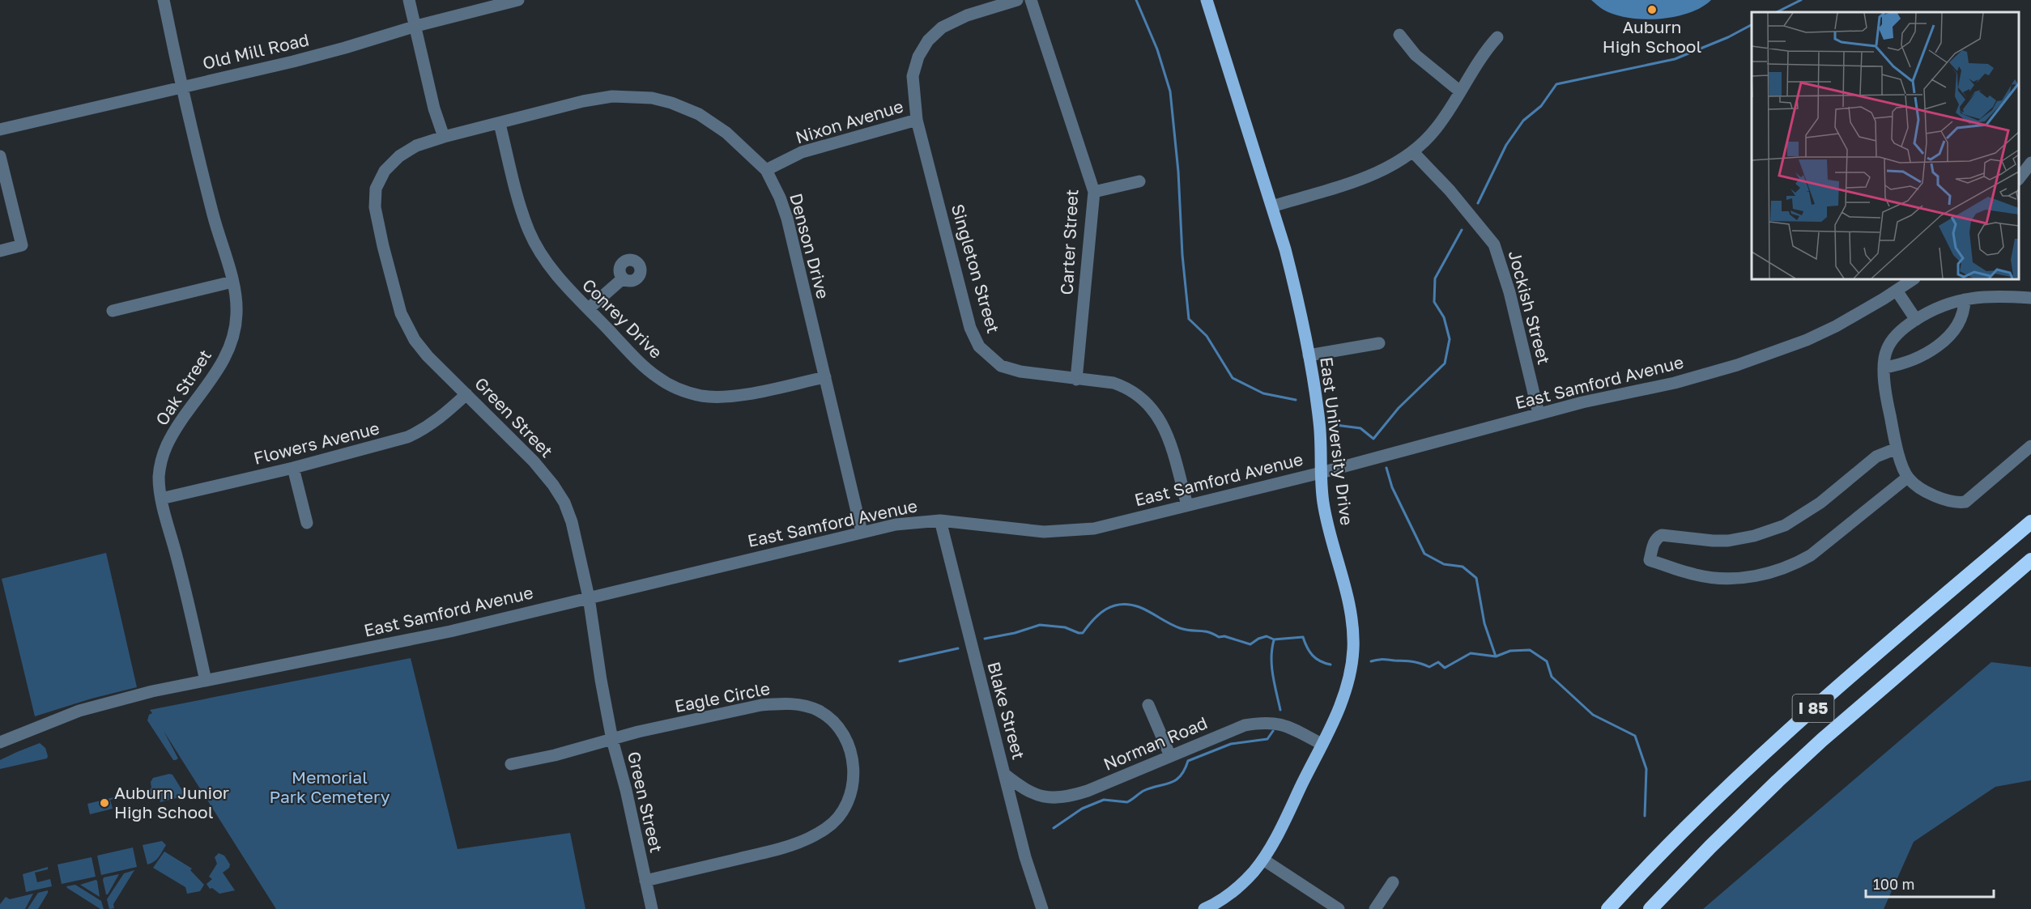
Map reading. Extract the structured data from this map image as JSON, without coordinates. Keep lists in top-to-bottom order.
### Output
{
  "streets": {
    "highway": ["I 85"],
    "main road": ["East University Drive"],
    "street": [
      "Old Mill Road",
      "Nixon Avenue",
      "Carter Street",
      "Denson Drive",
      "Singleton Street",
      "Jockish Street",
      "Conrey Drive",
      "East Samford Avenue",
      "Oak Street",
      "Green Street",
      "Flowers Avenue",
      "Eagle Circle",
      "Blake Street",
      "Norman Road"
    ]
  },
  "crossings": [
    ["Old Mill Road", "Oak Street"],
    ["Nixon Avenue", "Denson Drive"],
    ["Nixon Avenue", "Singleton Street"],
    ["Carter Street", "Singleton Street"],
    ["Denson Drive", "Conrey Drive"],
    ["Denson Drive", "East Samford Avenue"],
    ["Denson Drive", "Green Street"],
    ["Singleton Street", "East Samford Avenue"],
    ["Jockish Street", "East Samford Avenue"],
    ["East Samford Avenue", "Oak Street"],
    ["East Samford Avenue", "Green Street"],
    ["East Samford Avenue", "East University Drive"],
    ["East Samford Avenue", "Blake Street"],
    ["Oak Street", "Flowers Avenue"],
    ["Green Street", "Flowers Avenue"],
    ["Green Street", "Eagle Circle"],
    ["East University Drive", "Norman Road"],
    ["Blake Street", "Norman Road"]
  ],
  "parks": ["Memorial Park Cemetery"],
  "places": ["Auburn High School", "Auburn Junior High School"],
  "scale_bar": "100 m"
}
